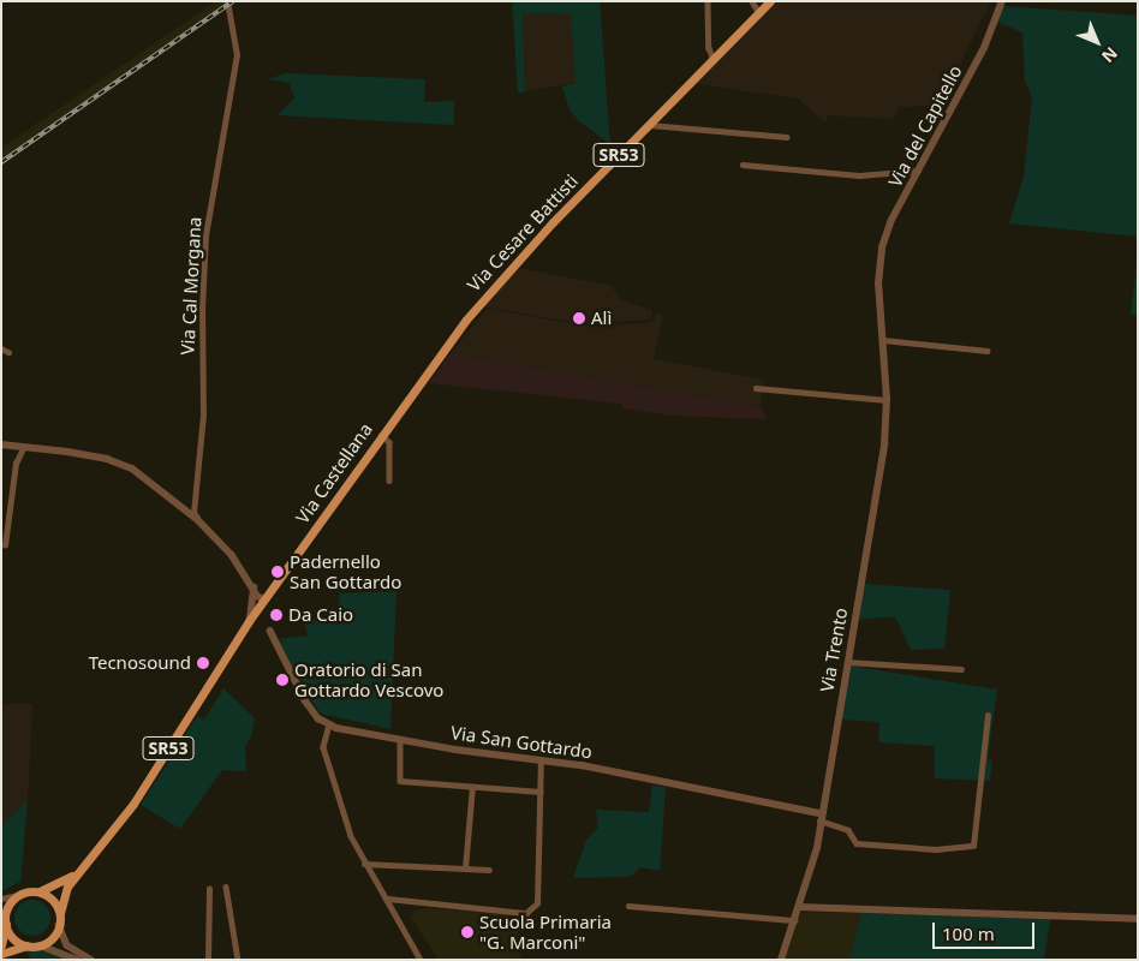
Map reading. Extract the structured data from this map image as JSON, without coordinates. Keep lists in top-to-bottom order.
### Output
{
  "streets": {
    "main road": ["SR53", "Via Cesare Battisti", "Via Castellana"],
    "street": [
      "Via del Capitello",
      "Via Cal Morgana",
      "Via Trento",
      "Via San Gottardo"
    ]
  },
  "crossings": [
    ["Via del Capitello", "Via Trento"],
    ["SR53", "Via Castellana"],
    ["Via Cesare Battisti", "Via Castellana"],
    ["Via Trento", "Via San Gottardo"]
  ],
  "places": [
    "Alì",
    "Padernello San Gottardo",
    "Da Caio",
    "Tecnosound",
    "Oratorio di San Gottardo Vescovo",
    "Scuola Primaria \"G. Marconi\""
  ],
  "scale_bar": "100 m",
  "north": "bottom right"
}
